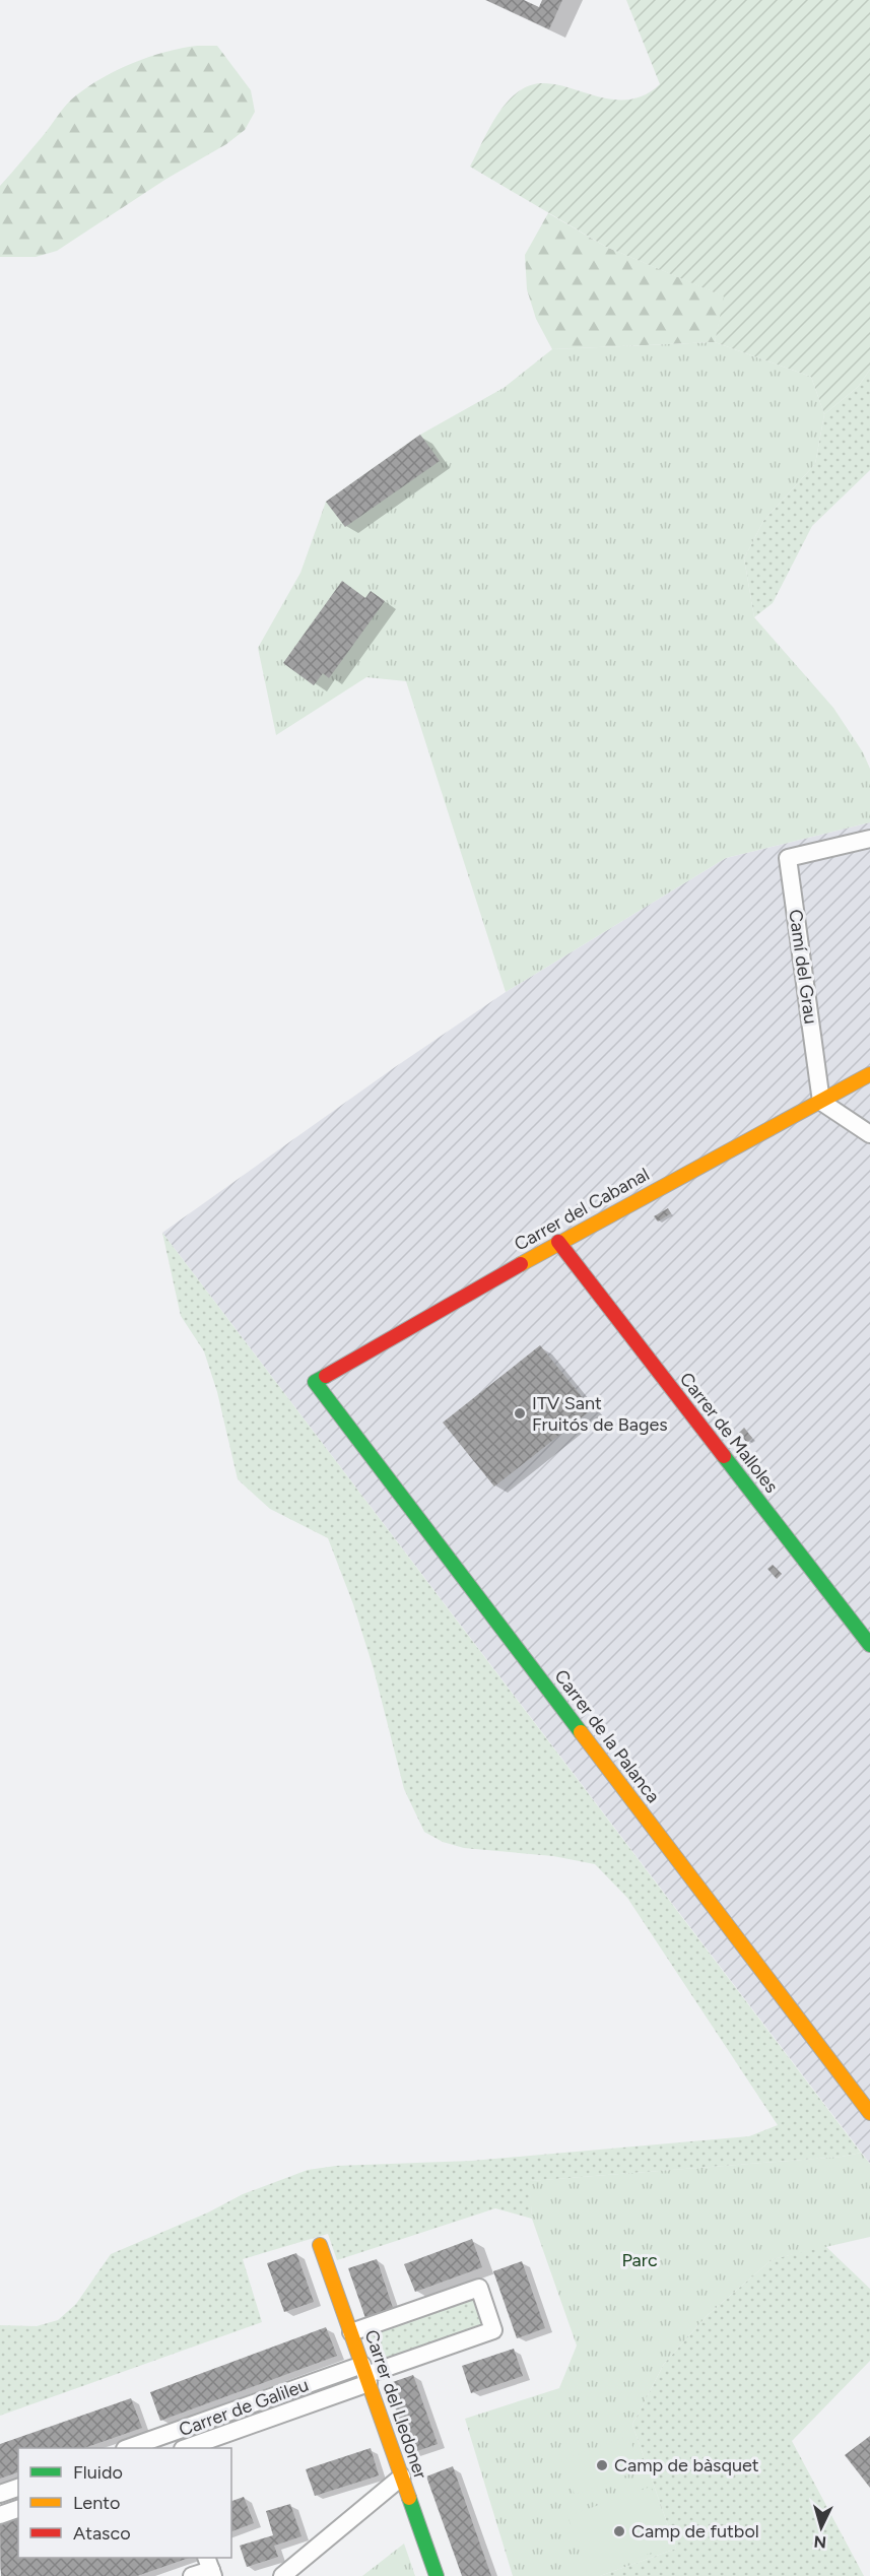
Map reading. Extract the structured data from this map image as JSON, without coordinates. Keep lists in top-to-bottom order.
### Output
{
  "streets": {
    "street": [
      "Camí del Grau",
      "Carrer del Cabanal",
      "Carrer de Malloles",
      "Carrer de la Palanca",
      "Carrer del Lledoner",
      "Carrer de Galileu"
    ]
  },
  "crossings": [
    ["Camí del Grau", "Carrer del Cabanal"],
    ["Carrer del Cabanal", "Carrer de Malloles"],
    ["Carrer del Cabanal", "Carrer de la Palanca"],
    ["Carrer del Lledoner", "Carrer de Galileu"]
  ],
  "parks": ["Parc"],
  "places": ["ITV Sant Fruitós de Bages", "Camp de bàsquet", "Camp de futbol"],
  "legend": ["Fluido", "Lento", "Atasco"],
  "north": "bottom"
}
